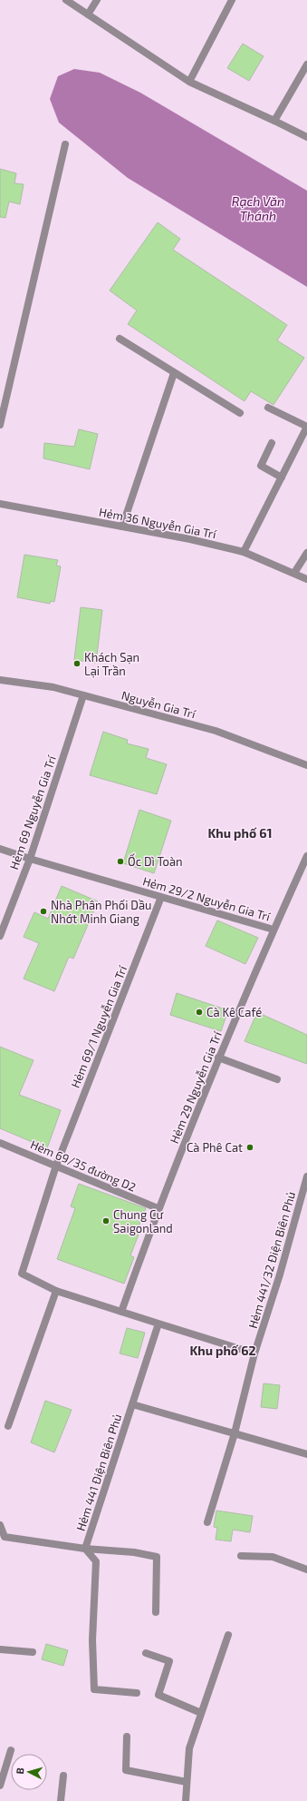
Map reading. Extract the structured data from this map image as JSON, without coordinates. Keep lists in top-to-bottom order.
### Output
{
  "streets": {
    "street": [
      "Hẻm 36 Nguyễn Gia Trí",
      "Nguyễn Gia Trí",
      "Hẻm 69 Nguyễn Gia Trí",
      "Hẻm 29/2 Nguyễn Gia Trí",
      "Hẻm 69/1 Nguyễn Gia Trí",
      "Hẻm 29 Nguyễn Gia Trí",
      "Hẻm 69/35 đường D2",
      "Hẻm 441/32 Điện Biên Phủ",
      "Hẻm 441 Điện Biên Phủ"
    ]
  },
  "crossings": [
    ["Nguyễn Gia Trí", "Hẻm 69 Nguyễn Gia Trí"],
    ["Hẻm 69 Nguyễn Gia Trí", "Hẻm 29/2 Nguyễn Gia Trí"],
    ["Hẻm 29/2 Nguyễn Gia Trí", "Hẻm 69/1 Nguyễn Gia Trí"],
    ["Hẻm 29/2 Nguyễn Gia Trí", "Hẻm 29 Nguyễn Gia Trí"],
    ["Hẻm 69/1 Nguyễn Gia Trí", "Hẻm 69/35 đường D2"],
    ["Hẻm 29 Nguyễn Gia Trí", "Hẻm 69/35 đường D2"],
    ["Hẻm 441/32 Điện Biên Phủ", "Hẻm 441 Điện Biên Phủ"]
  ],
  "districts": ["Khu phố 61", "Khu phố 62"],
  "water": ["Rạch Văn Thánh"],
  "places": [
    "Khách Sạn Lại Trần",
    "Ốc Dì Toàn",
    "Nhà Phân Phối Dầu Nhớt Minh Giang",
    "Cà Kê Café",
    "Cà Phê Cat",
    "Chung Cư Saigonland"
  ],
  "north": "left"
}
